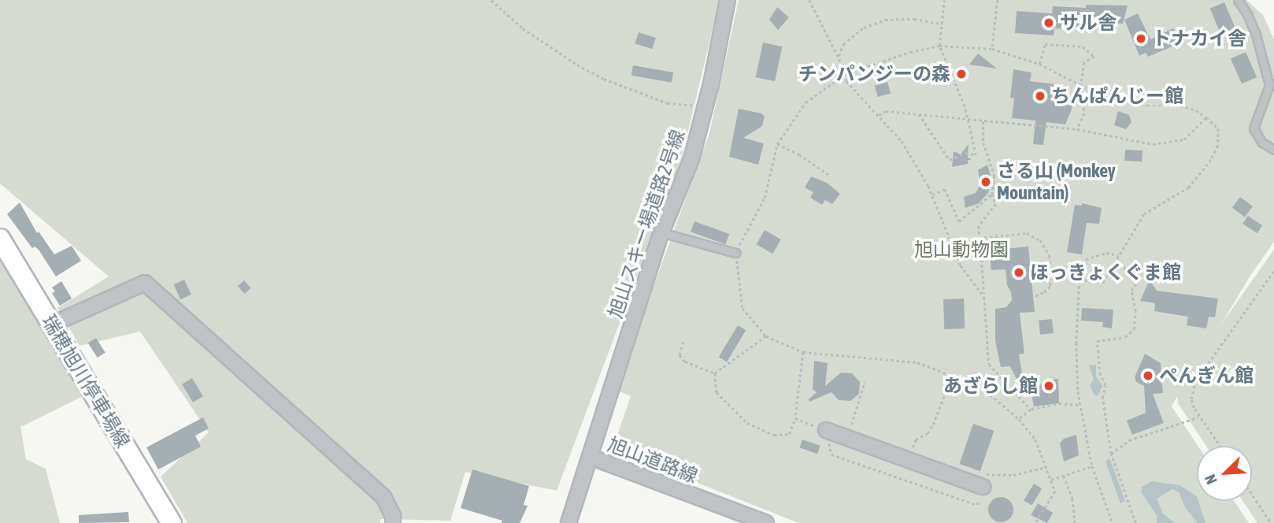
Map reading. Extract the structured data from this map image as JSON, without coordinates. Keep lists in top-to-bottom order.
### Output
{
  "streets": {
    "main road": ["瑞穂旭川停車場線"],
    "street": ["旭山スキー場道路2号線", "旭山道路線"]
  },
  "crossings": [
    ["旭山スキー場道路2号線", "旭山道路線"]
  ],
  "parks": ["旭山動物園"],
  "places": [
    "サル舎",
    "トナカイ舎",
    "チンパンジーの森",
    "ちんぱんじー館",
    "さる山 (Monkey Mountain)",
    "ほっきょくぐま館",
    "ぺんぎん館",
    "あざらし館"
  ],
  "north": "bottom left"
}
